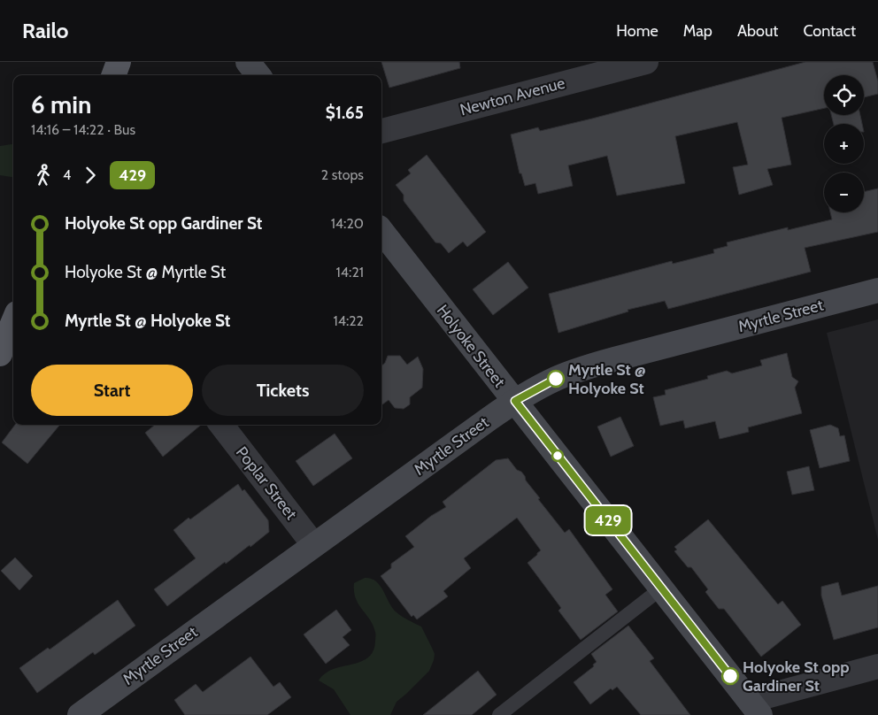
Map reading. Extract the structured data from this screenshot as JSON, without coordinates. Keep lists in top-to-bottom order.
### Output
{
  "streets": {
    "main road": ["Myrtle Street", "Holyoke Street"],
    "street": ["Newton Avenue", "Poplar Street"]
  },
  "crossings": [
    ["Myrtle Street", "Holyoke Street"],
    ["Myrtle Street", "Poplar Street"]
  ],
  "places": ["Myrtle St @ Holyoke St", "Holyoke St opp Gardiner St"],
  "lines": ["bus line 429"],
  "page": {
    "header": "Railo",
    "nav": [
      "Home",
      "Map",
      "About",
      "Contact"
    ],
    "on_map": "429",
    "map_buttons": ["+", "−"],
    "heading": ["6 min", "14:16 – 14:22 · Bus", "$1.65"],
    "legs": ["4", "429", "2 stops"],
    "list": [
      {
        "name": "Holyoke St opp Gardiner St",
        "value": "14:20"
      },
      {
        "name": "Holyoke St @ Myrtle St",
        "value": "14:21"
      },
      {
        "name": "Myrtle St @ Holyoke St",
        "value": "14:22"
      }
    ],
    "buttons": ["Start", "Tickets"]
  }
}
